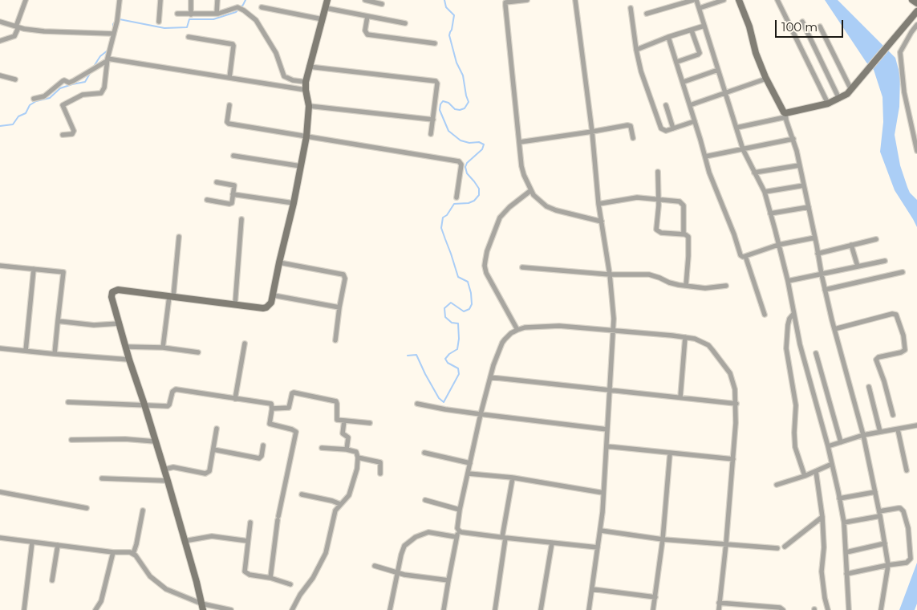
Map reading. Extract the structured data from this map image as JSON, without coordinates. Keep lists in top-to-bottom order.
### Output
{
  "scale_bar": "100 m"
}
